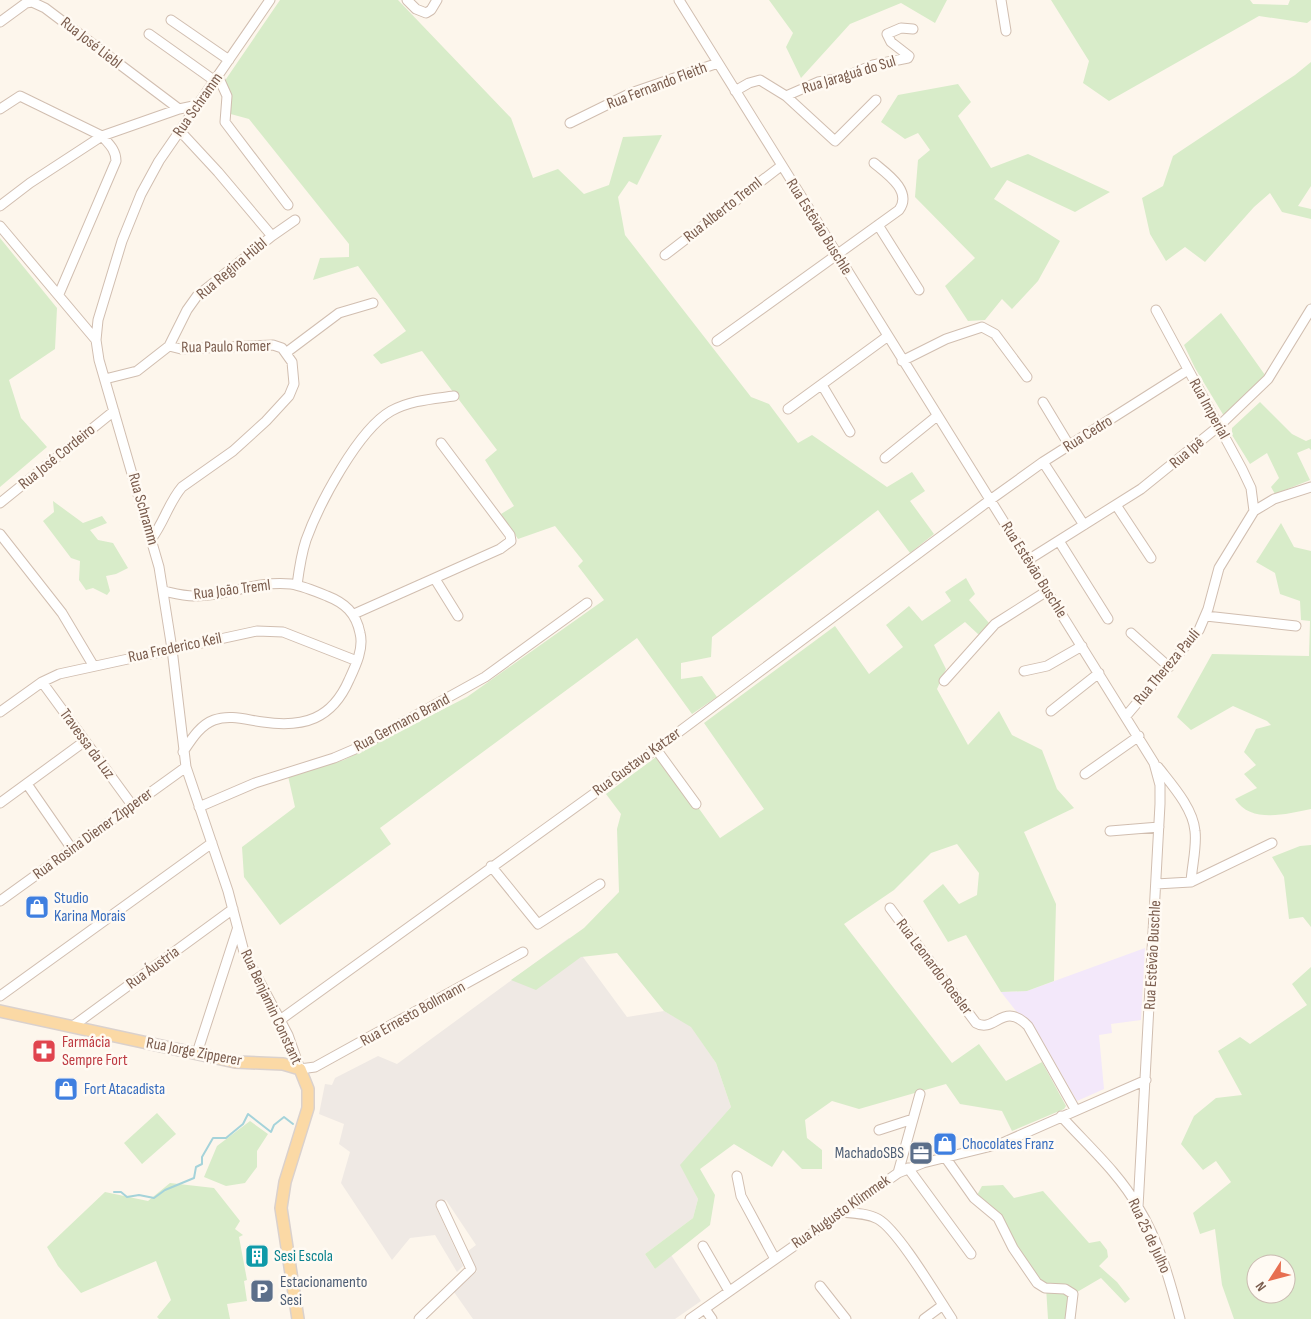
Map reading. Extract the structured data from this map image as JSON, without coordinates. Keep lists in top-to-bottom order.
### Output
{
  "streets": {
    "main road": ["Rua Benjamin Constant", "Rua Jorge Zipperer"],
    "street": [
      "Rua José Liebl",
      "Rua Jaraguá do Sul",
      "Rua Fernando Fleith",
      "Rua Schramm",
      "Rua Alberto Treml",
      "Rua Estêvão Buschle",
      "Rua Regina Hübl",
      "Rua Paulo Romer",
      "Rua Imperial",
      "Rua Cedro",
      "Rua Ipê",
      "Rua José Cordeiro",
      "Rua João Treml",
      "Rua Frederico Keil",
      "Rua Thereza Pauli",
      "Rua Germano Brand",
      "Travessa da Luz",
      "Rua Gustavo Katzer",
      "Rua Rosina Diener Zipperer",
      "Rua Leonardo Roesler",
      "Rua Áustria",
      "Rua Ernesto Bollmann",
      "Rua Augusto Klimmek",
      "Rua 25 de Julho"
    ]
  },
  "crossings": [
    ["Rua Jaraguá do Sul", "Rua Estêvão Buschle"],
    ["Rua Fernando Fleith", "Rua Estêvão Buschle"],
    ["Rua Schramm", "Rua Regina Hübl"],
    ["Rua Schramm", "Rua Paulo Romer"],
    ["Rua Schramm", "Rua José Cordeiro"],
    ["Rua Schramm", "Rua João Treml"],
    ["Rua Schramm", "Rua Frederico Keil"],
    ["Rua Schramm", "Rua Germano Brand"],
    ["Rua Schramm", "Rua Rosina Diener Zipperer"],
    ["Rua Schramm", "Rua Áustria"],
    ["Rua Schramm", "Rua Benjamin Constant"],
    ["Rua Schramm", "Rua Jorge Zipperer"],
    ["Rua Alberto Treml", "Rua Estêvão Buschle"],
    ["Rua Estêvão Buschle", "Rua Cedro"],
    ["Rua Estêvão Buschle", "Rua Ipê"],
    ["Rua Estêvão Buschle", "Rua Thereza Pauli"],
    ["Rua Estêvão Buschle", "Rua Gustavo Katzer"],
    ["Rua Estêvão Buschle", "Rua Augusto Klimmek"],
    ["Rua Estêvão Buschle", "Rua 25 de Julho"],
    ["Rua Regina Hübl", "Rua Paulo Romer"],
    ["Rua Imperial", "Rua Cedro"],
    ["Rua Imperial", "Rua Ipê"],
    ["Rua Imperial", "Rua Thereza Pauli"],
    ["Rua Cedro", "Rua Gustavo Katzer"],
    ["Rua Frederico Keil", "Travessa da Luz"],
    ["Travessa da Luz", "Rua Rosina Diener Zipperer"],
    ["Rua Gustavo Katzer", "Rua Benjamin Constant"],
    ["Rua Leonardo Roesler", "Rua Augusto Klimmek"],
    ["Rua Áustria", "Rua Jorge Zipperer"],
    ["Rua Benjamin Constant", "Rua Ernesto Bollmann"],
    ["Rua Benjamin Constant", "Rua Jorge Zipperer"],
    ["Rua Ernesto Bollmann", "Rua Jorge Zipperer"],
    ["Rua Augusto Klimmek", "Rua 25 de Julho"]
  ],
  "places": {
    "shop": ["Studio Karina Morais", "Fort Atacadista", "Chocolates Franz"],
    "pharmacy": ["Farmácia Sempre Fort"],
    "office": ["MachadoSBS"],
    "building": ["Sesi Escola"],
    "parking": ["Estacionamento Sesi"]
  },
  "north": "bottom left"
}
